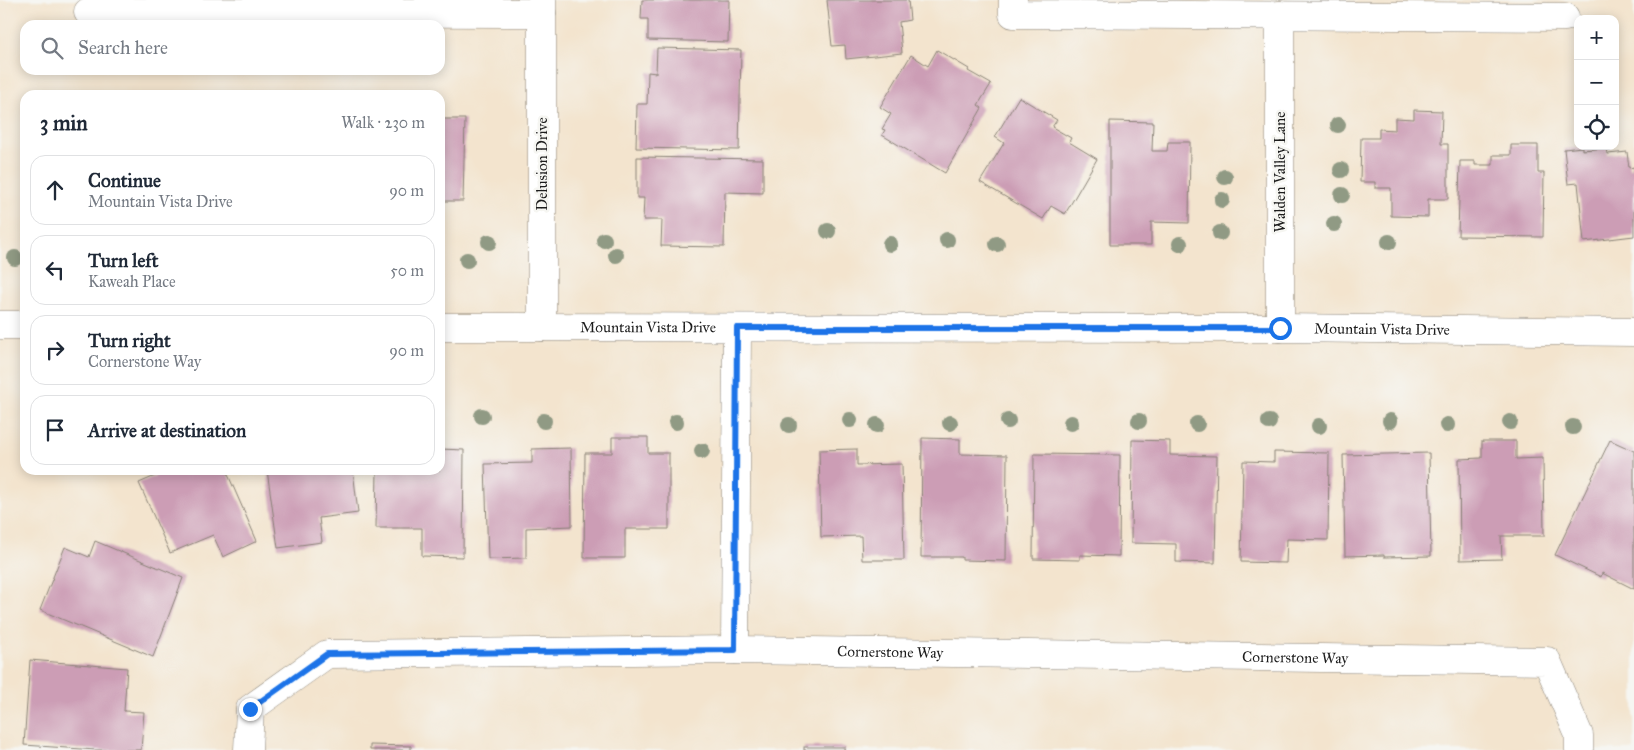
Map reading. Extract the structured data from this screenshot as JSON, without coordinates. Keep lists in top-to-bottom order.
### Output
{
  "streets": {
    "street": [
      "Delusion Drive",
      "Walden Valley Lane",
      "Mountain Vista Drive",
      "Cornerstone Way"
    ]
  },
  "crossings": [
    ["Delusion Drive", "Mountain Vista Drive"],
    ["Walden Valley Lane", "Mountain Vista Drive"]
  ],
  "page": {
    "map_buttons": ["+", "−"],
    "search": "Search here",
    "heading": ["3 min", "Walk · 230 m"],
    "list": [
      ["Continue", "Mountain Vista Drive", "90 m"],
      ["Turn left", "Kaweah Place", "50 m"],
      ["Turn right", "Cornerstone Way", "90 m"],
      "Arrive at destination"
    ]
  }
}
